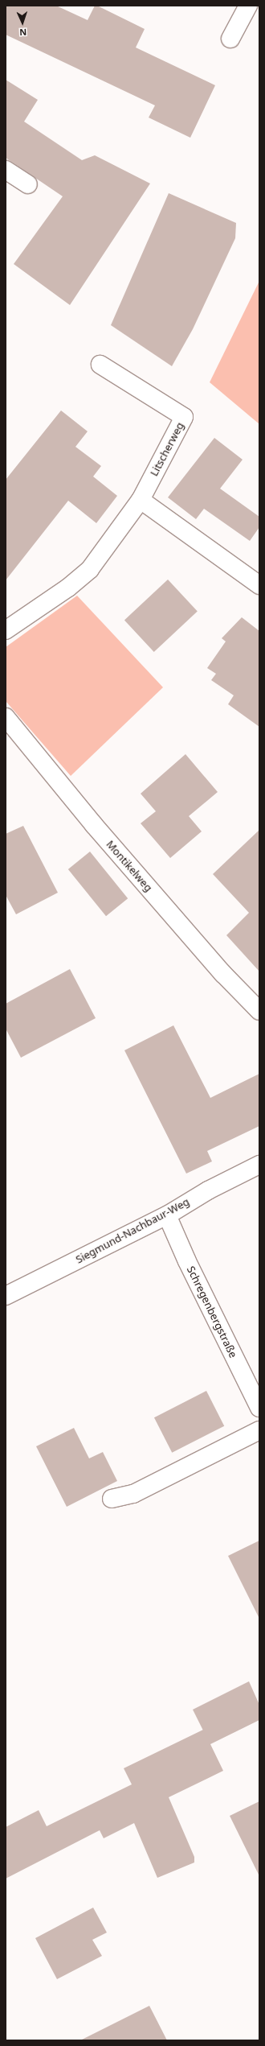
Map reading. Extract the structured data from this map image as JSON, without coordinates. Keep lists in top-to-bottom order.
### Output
{
  "streets": {
    "street": [
      "Litscherweg",
      "Montikelweg",
      "Siegmund-Nachbaur-Weg",
      "Schregenbergstraße"
    ]
  },
  "crossings": [
    ["Siegmund-Nachbaur-Weg", "Schregenbergstraße"]
  ],
  "north": "bottom"
}
